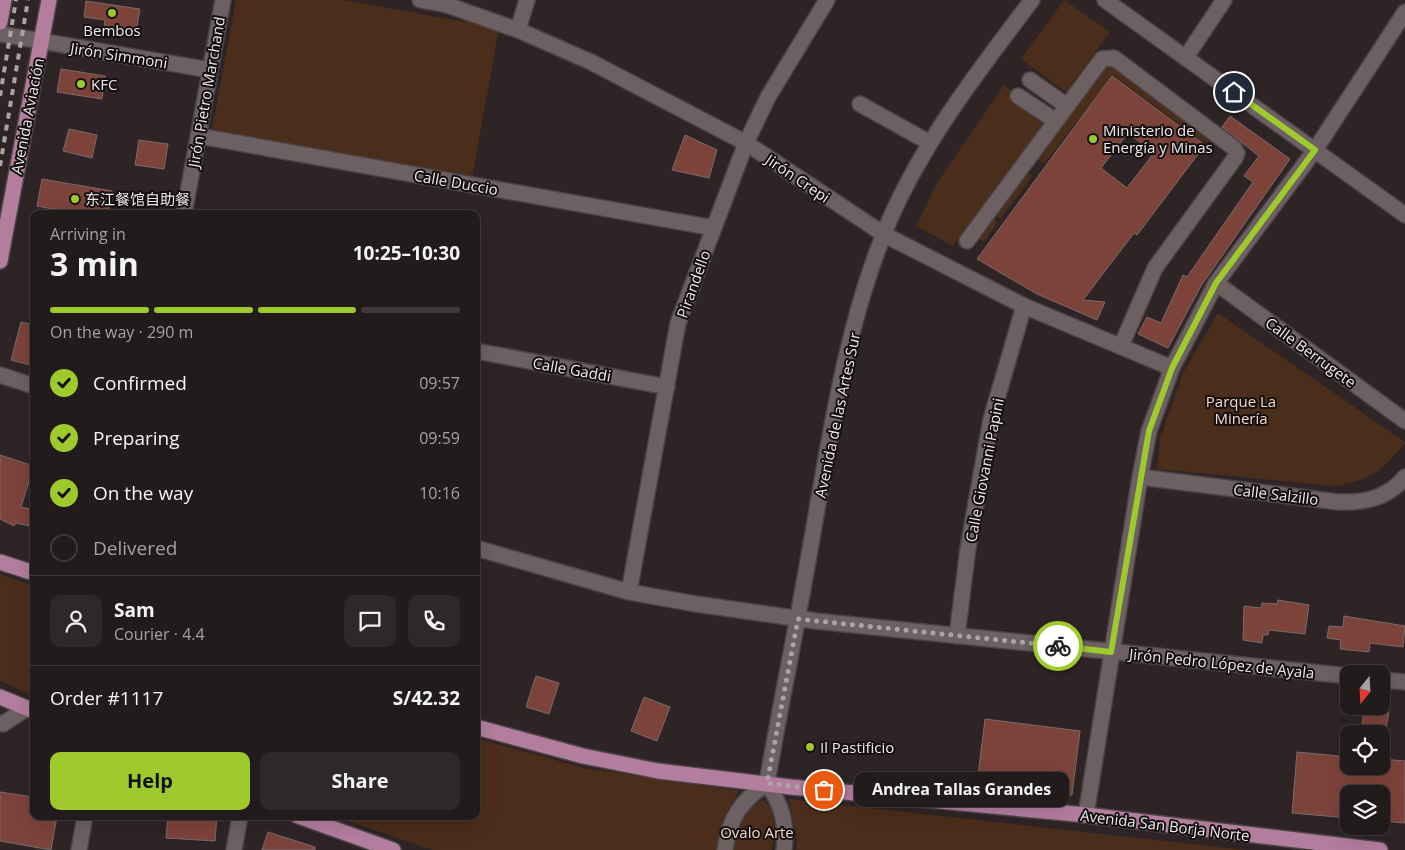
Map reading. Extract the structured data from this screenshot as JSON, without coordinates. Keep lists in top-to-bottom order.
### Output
{
  "streets": {
    "main road": ["Avenida Aviación", "Avenida San Borja Norte"],
    "street": [
      "Jirón Simmoni",
      "Jirón Pietro Marchand",
      "Jirón Crepi",
      "Calle Duccio",
      "Pirandello",
      "Calle Berrugete",
      "Calle Gaddi",
      "Avenida de las Artes Sur",
      "Calle Giovanni Papini",
      "Calle Salzillo",
      "Jirón Pedro López de Ayala"
    ]
  },
  "crossings": [
    ["Jirón Simmoni", "Jirón Pietro Marchand"],
    ["Jirón Simmoni", "Avenida Aviación"],
    ["Jirón Pietro Marchand", "Calle Duccio"],
    ["Jirón Crepi", "Pirandello"],
    ["Jirón Crepi", "Avenida de las Artes Sur"],
    ["Jirón Crepi", "Calle Giovanni Papini"],
    ["Calle Duccio", "Pirandello"],
    ["Pirandello", "Calle Gaddi"],
    ["Pirandello", "Jirón Pedro López de Ayala"],
    ["Avenida de las Artes Sur", "Jirón Pedro López de Ayala"],
    ["Avenida de las Artes Sur", "Avenida San Borja Norte"],
    ["Calle Giovanni Papini", "Jirón Pedro López de Ayala"]
  ],
  "parks": ["Parque La Minería", "Ovalo Arte"],
  "places": [
    "Bembos",
    "KFC",
    "Ministerio de Energía y Minas",
    "东江餐馆自助餐",
    "Il Pastificio",
    "Andrea Tallas Grandes"
  ],
  "north": "bottom",
  "page": {
    "heading": ["3 min", "Arriving in", "10:25–10:30"],
    "panel": [
      "Sam",
      "Courier · 4.4",
      "Order #1117",
      "S/42.32"
    ],
    "bar": "On the way · 290 m",
    "list": [
      ["Confirmed", "09:57"],
      ["Preparing", "09:59"],
      ["On the way", "10:16"],
      "Delivered"
    ],
    "buttons": ["Help", "Share"],
    "bubble": "Andrea Tallas Grandes"
  }
}
